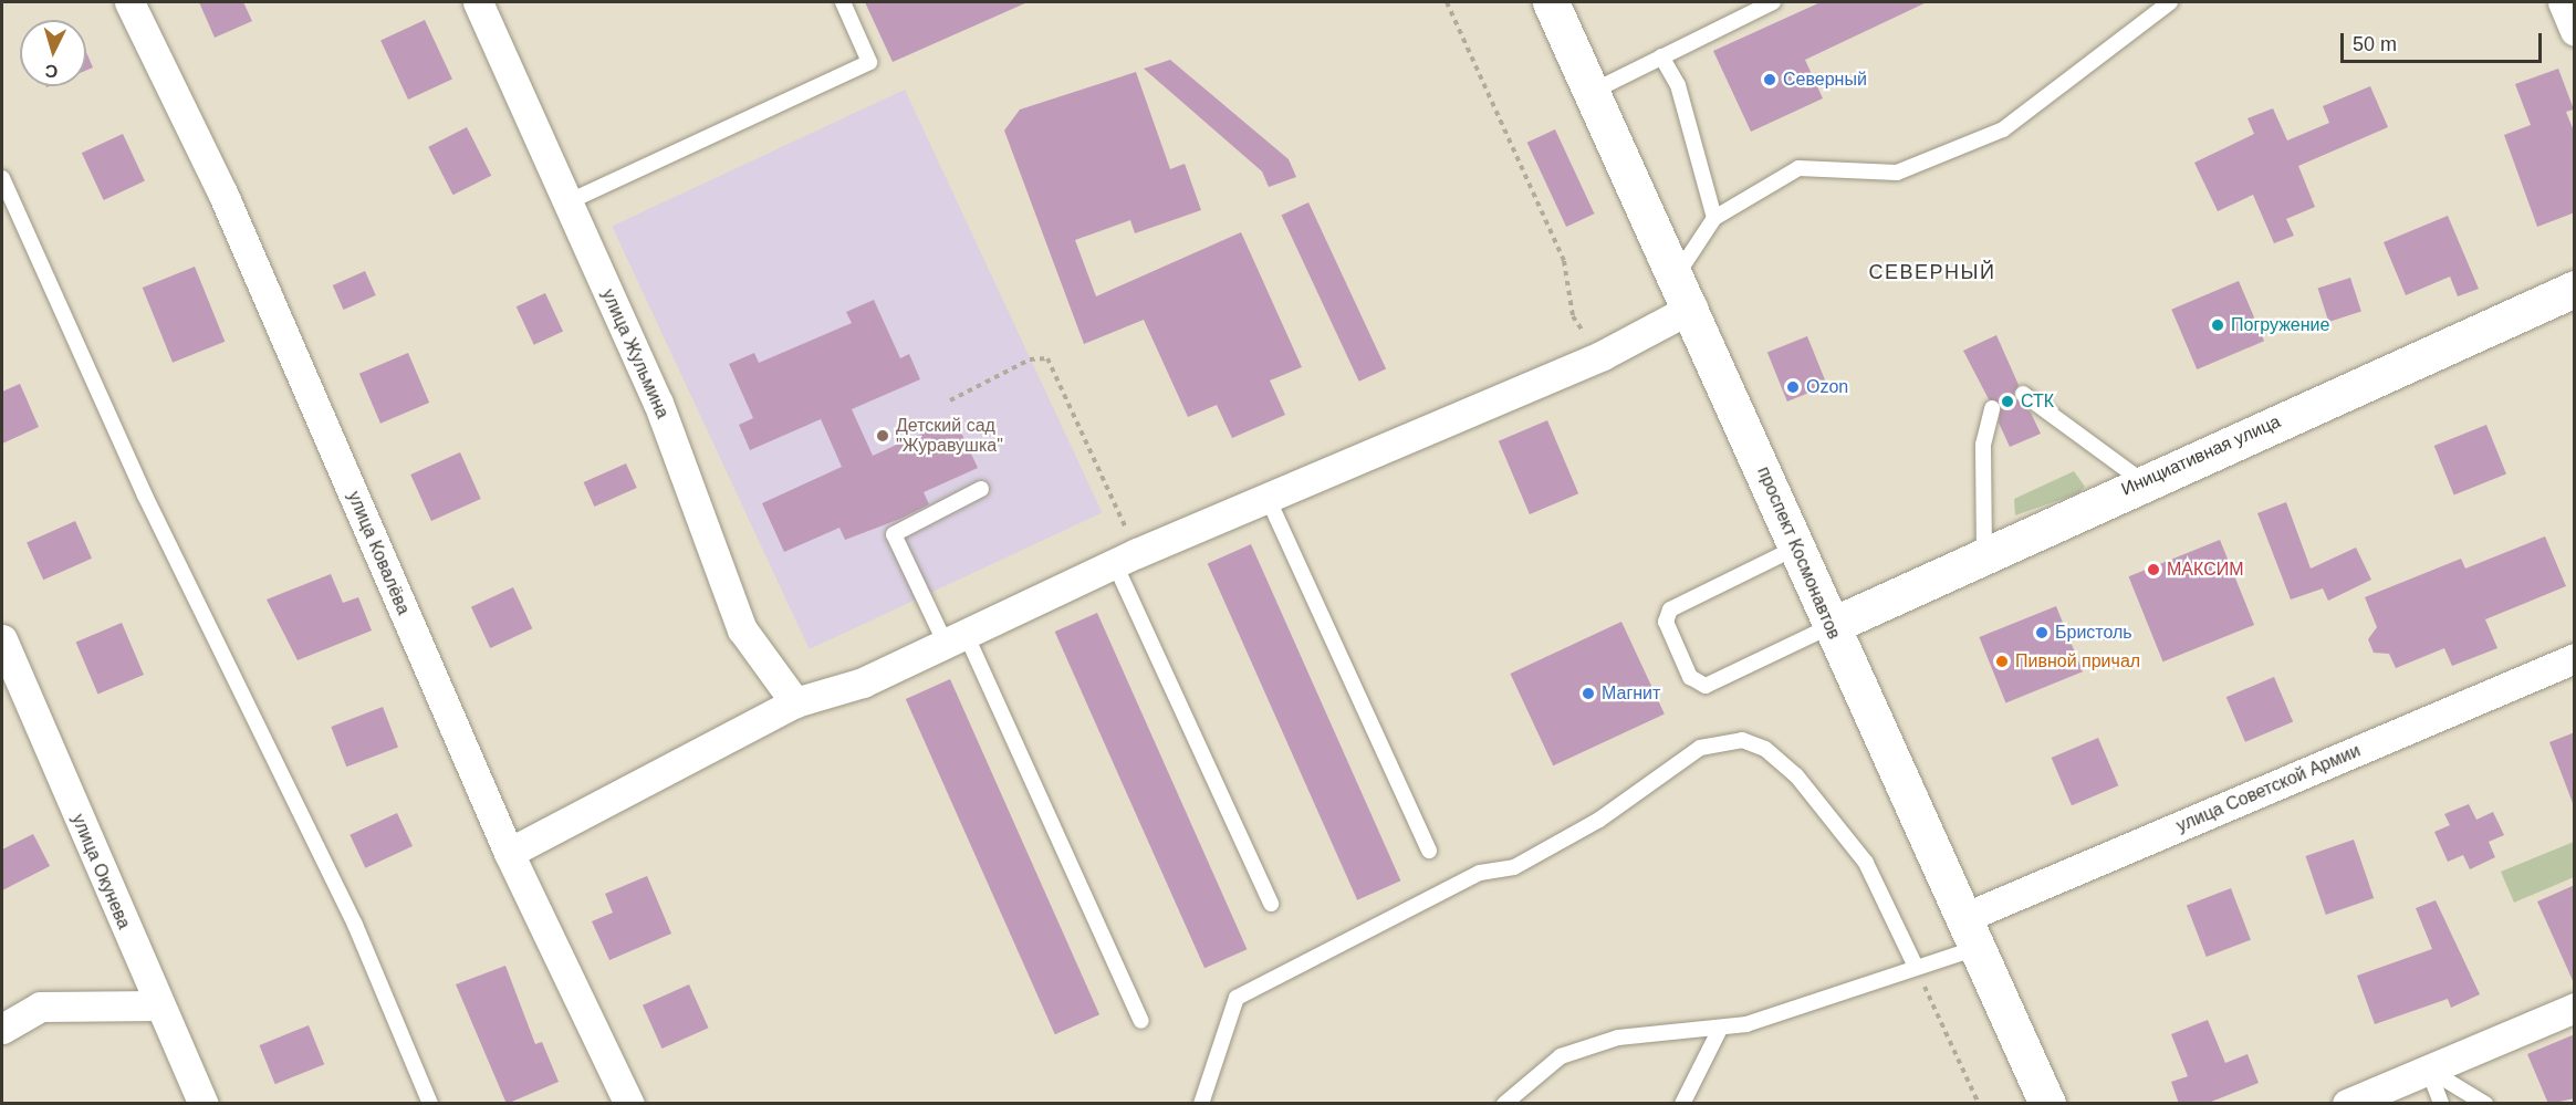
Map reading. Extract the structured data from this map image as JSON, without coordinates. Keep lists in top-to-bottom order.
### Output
{
  "streets": {
    "main road": ["Инициативная улица", "проспект Космонавтов"],
    "street": [
      "улица Жульмина",
      "улица Ковалёва",
      "улица Советской Армии",
      "улица Окунева"
    ]
  },
  "crossings": [
    ["Инициативная улица", "проспект Космонавтов"],
    ["проспект Космонавтов", "улица Советской Армии"]
  ],
  "districts": ["СЕВЕРНЫЙ"],
  "places": [
    "Северный",
    "Погружение",
    "Ozon",
    "СТК",
    "Детский сад \"Журавушка\"",
    "МАКСИМ",
    "Бристоль",
    "Пивной причал",
    "Магнит"
  ],
  "scale_bar": "50 m",
  "north": "bottom"
}
